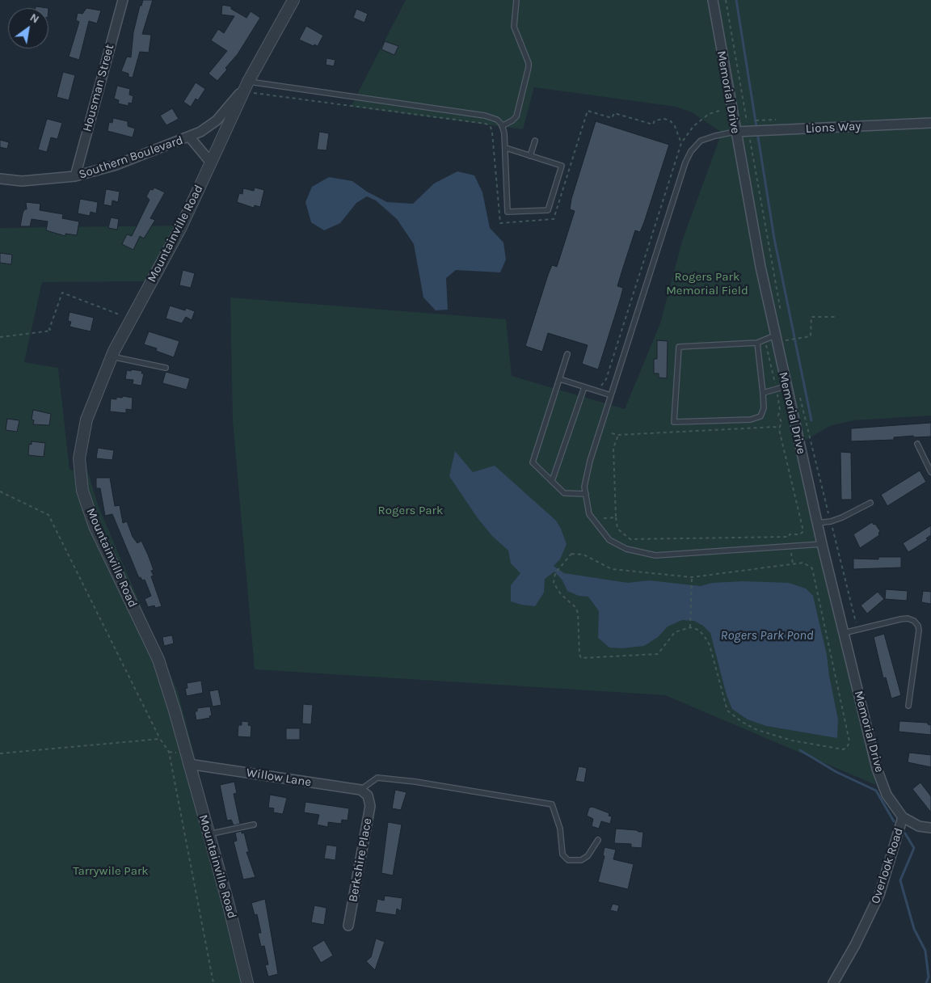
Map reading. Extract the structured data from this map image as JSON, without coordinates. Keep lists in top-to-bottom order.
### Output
{
  "streets": {
    "street": [
      "Housman Street",
      "Memorial Drive",
      "Lions Way",
      "Southern Boulevard",
      "Mountainville Road",
      "Willow Lane",
      "Berkshire Place",
      "Overlook Road"
    ]
  },
  "crossings": [
    ["Housman Street", "Southern Boulevard"],
    ["Memorial Drive", "Lions Way"],
    ["Memorial Drive", "Overlook Road"],
    ["Southern Boulevard", "Mountainville Road"],
    ["Mountainville Road", "Willow Lane"],
    ["Willow Lane", "Berkshire Place"]
  ],
  "water": ["Rogers Park Pond"],
  "parks": ["Rogers Park Memorial Field", "Rogers Park", "Tarrywile Park"],
  "north": "top right"
}
